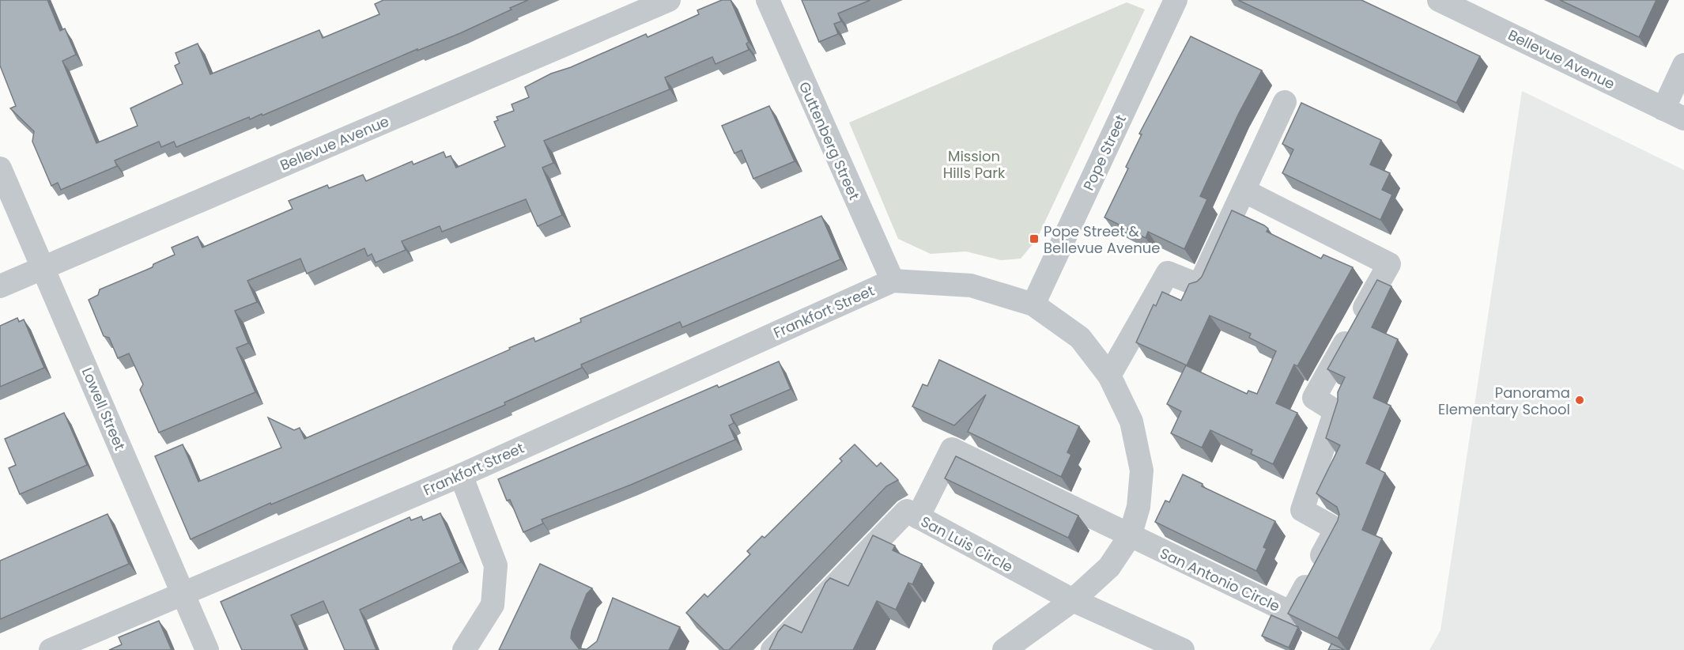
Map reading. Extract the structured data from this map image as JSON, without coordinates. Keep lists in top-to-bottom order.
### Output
{
  "streets": {
    "street": [
      "Bellevue Avenue",
      "Guttenberg Street",
      "Pope Street",
      "Frankfort Street",
      "Lowell Street",
      "San Luis Circle",
      "San Antonio Circle"
    ]
  },
  "crossings": [
    ["Bellevue Avenue", "Lowell Street"],
    ["Guttenberg Street", "Frankfort Street"],
    ["Frankfort Street", "Lowell Street"],
    ["San Luis Circle", "San Antonio Circle"]
  ],
  "parks": ["Mission Hills Park"],
  "places": {
    "transit": ["Pope Street & Bellevue Avenue"],
    "other": ["Panorama Elementary School"]
  }
}
